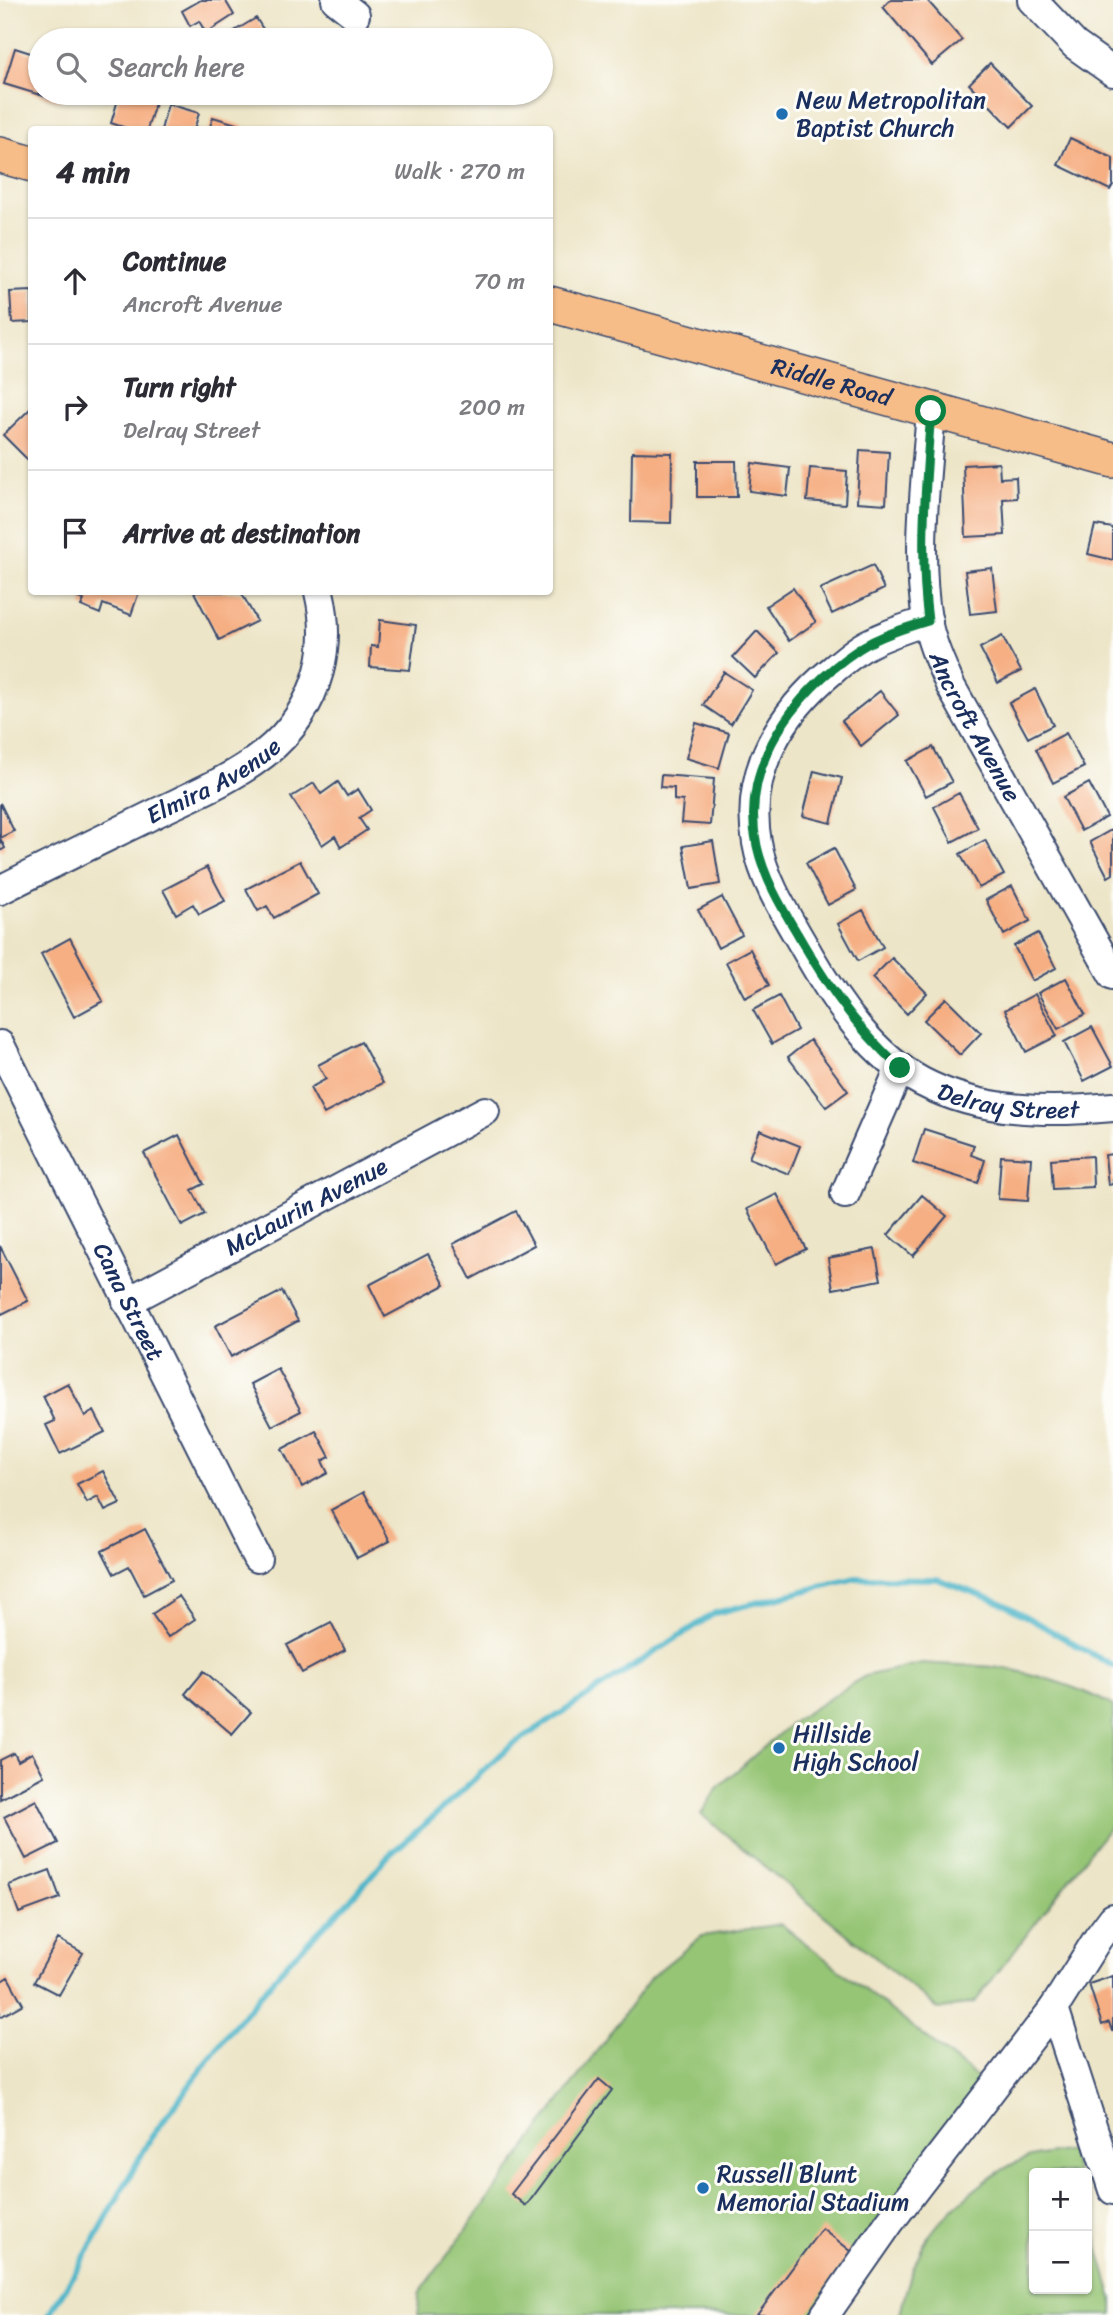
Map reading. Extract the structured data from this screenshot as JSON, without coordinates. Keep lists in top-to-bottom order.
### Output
{
  "streets": {
    "main road": ["Riddle Road"],
    "street": [
      "Ancroft Avenue",
      "Elmira Avenue",
      "Delray Street",
      "McLaurin Avenue",
      "Cana Street"
    ]
  },
  "crossings": [
    ["Riddle Road", "Ancroft Avenue"],
    ["Ancroft Avenue", "Delray Street"],
    ["McLaurin Avenue", "Cana Street"]
  ],
  "places": ["New Metropolitan Baptist Church", "Hillside High School", "Russell Blunt Memorial Stadium"],
  "page": {
    "search": "Search here",
    "heading": ["4 min", "Walk · 270 m"],
    "list": [
      ["Continue", "Ancroft Avenue", "70 m"],
      ["Turn right", "Delray Street", "200 m"],
      "Arrive at destination"
    ],
    "map_buttons": ["+", "−"]
  }
}
